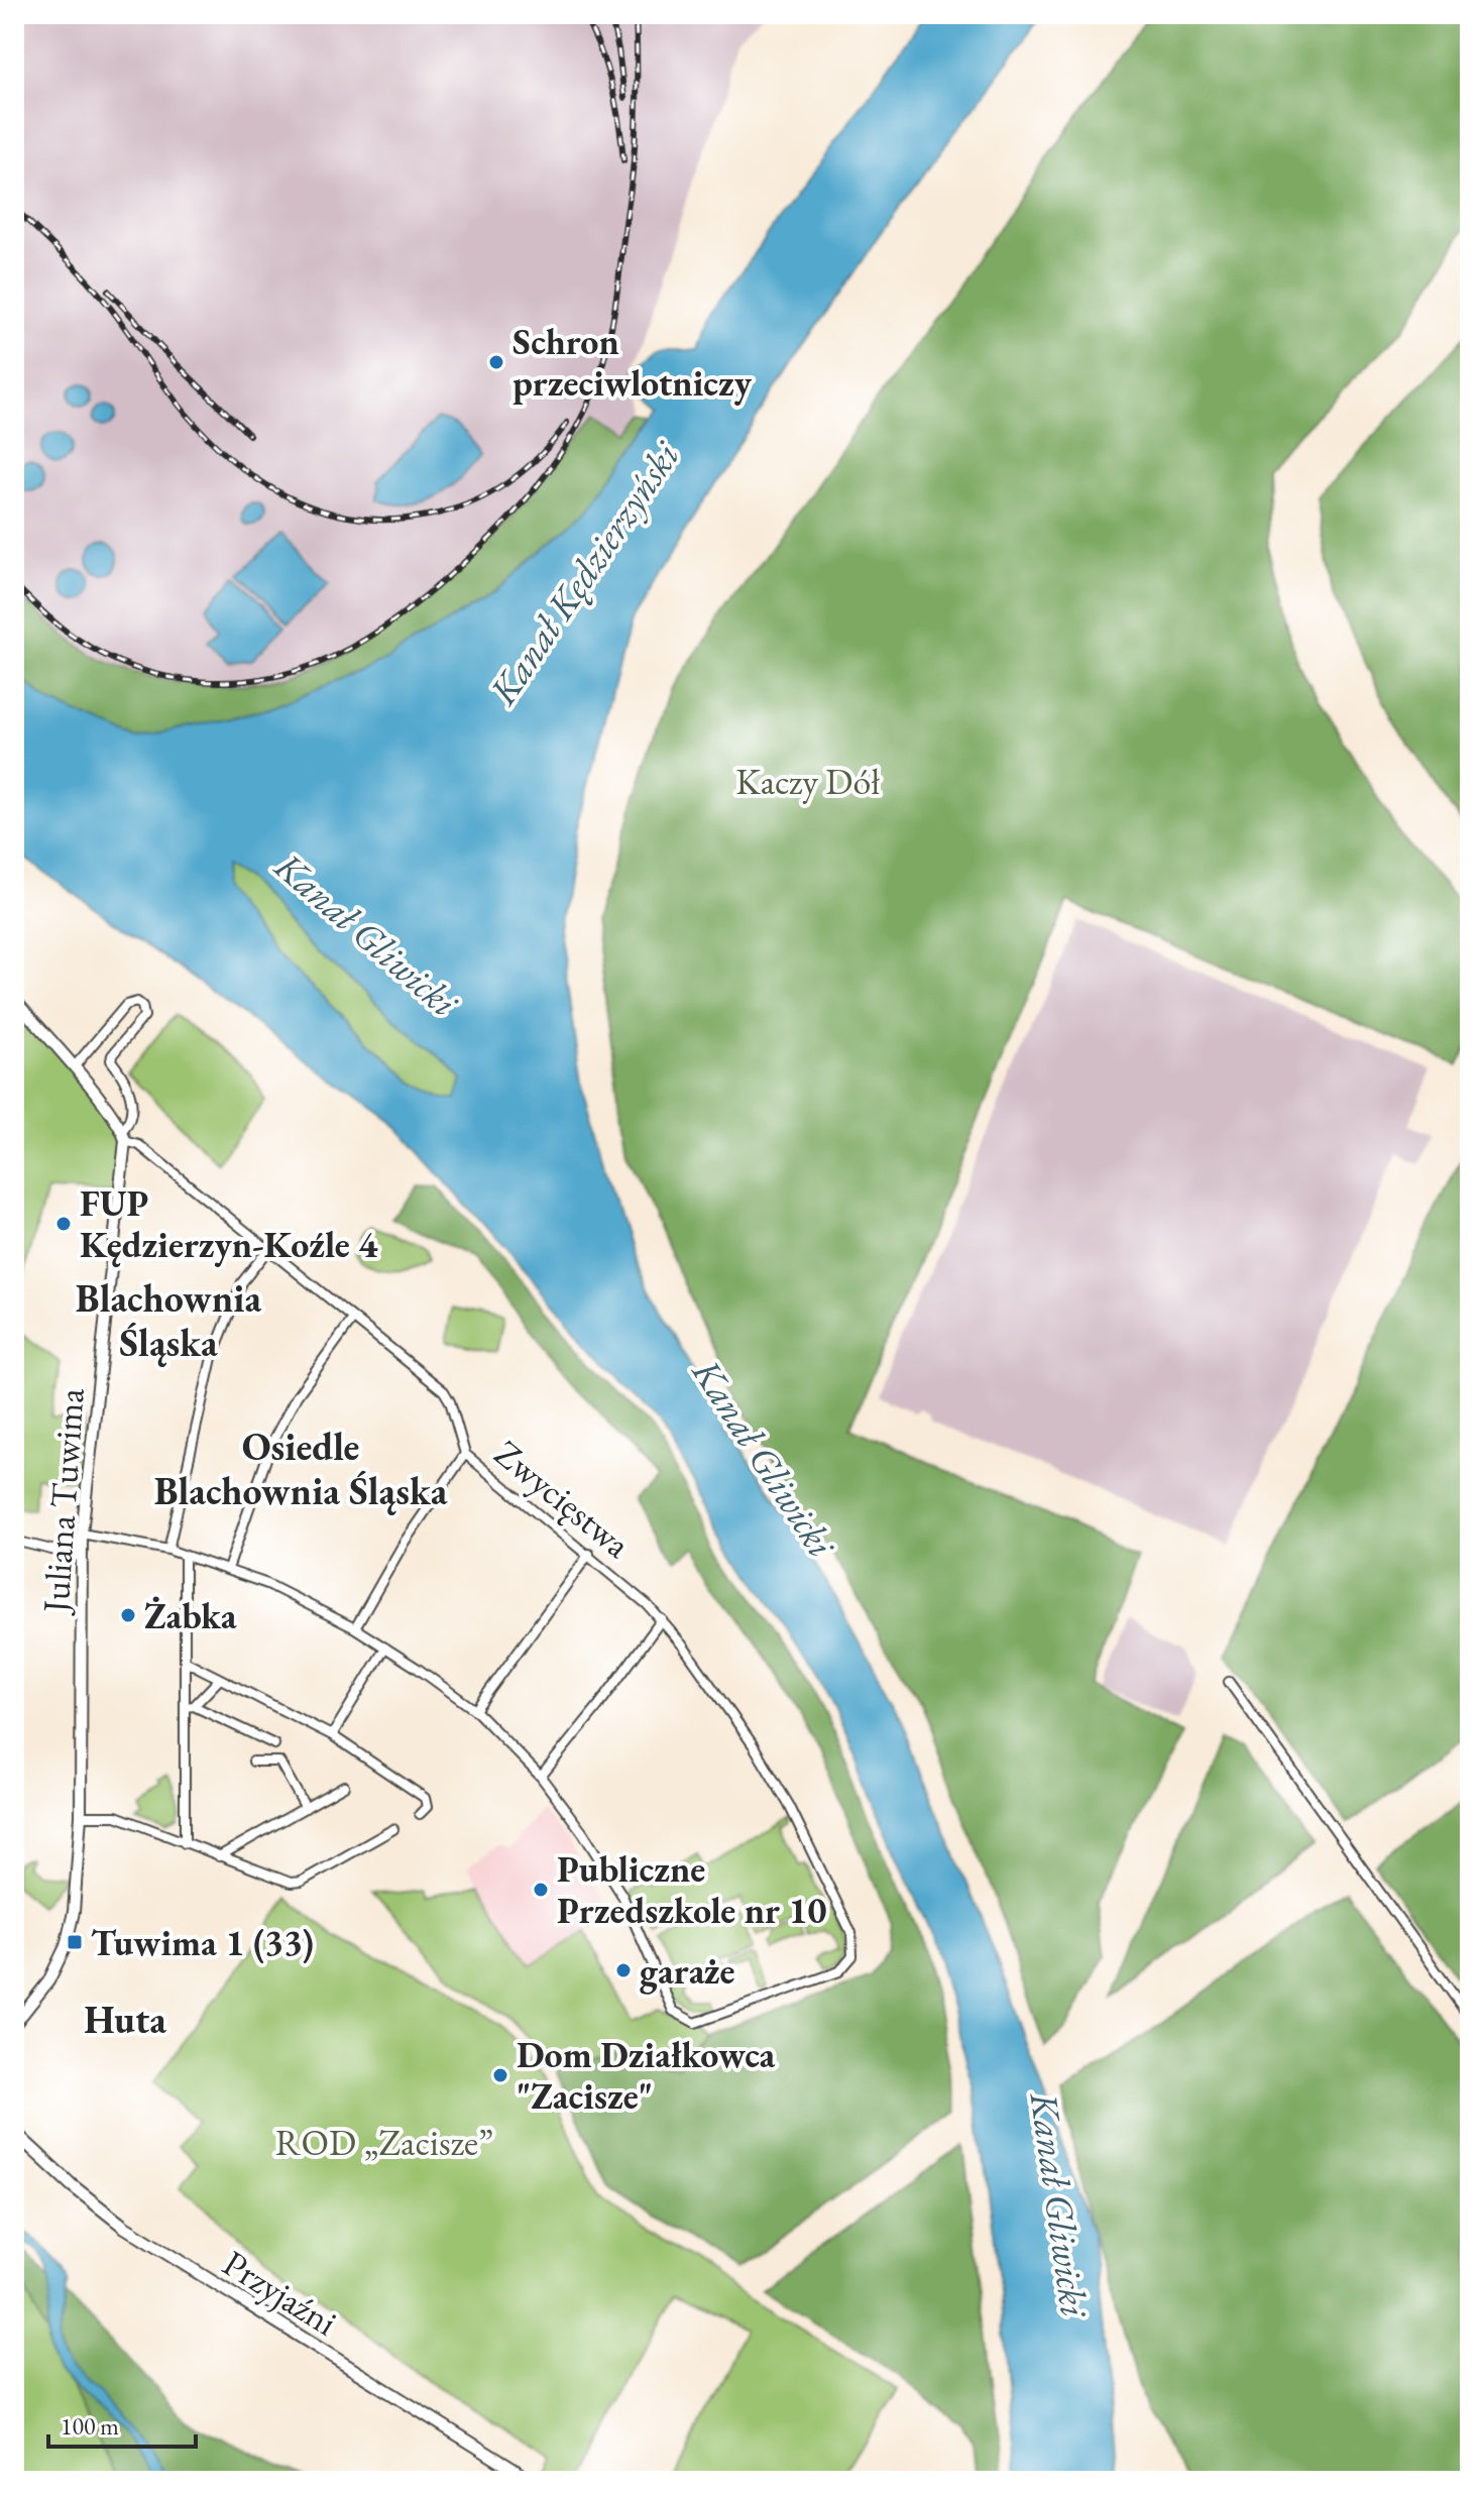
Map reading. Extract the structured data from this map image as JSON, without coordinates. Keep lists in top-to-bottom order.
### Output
{
  "streets": {
    "main road": ["Przyjaźni"],
    "street": ["Zwycięstwa", "Juliana Tuwima"]
  },
  "crossings": [
    ["Zwycięstwa", "Juliana Tuwima"]
  ],
  "districts": ["Blachownia Śląska", "Osiedle Blachownia Śląska", "Huta"],
  "water": ["Kanał Kędzierzyński", "Kanał Gliwicki"],
  "parks": ["Kaczy Dół", "ROD „Zacisze”"],
  "places": {
    "other": [
      "Schron przeciwlotniczy",
      "FUP Kędzierzyn-Koźle 4",
      "Żabka",
      "Publiczne Przedszkole nr 10",
      "garaże",
      "Dom Działkowca \"Zacisze\""
    ],
    "transit": ["Tuwima 1 (33)"]
  },
  "scale_bar": "100 m"
}
